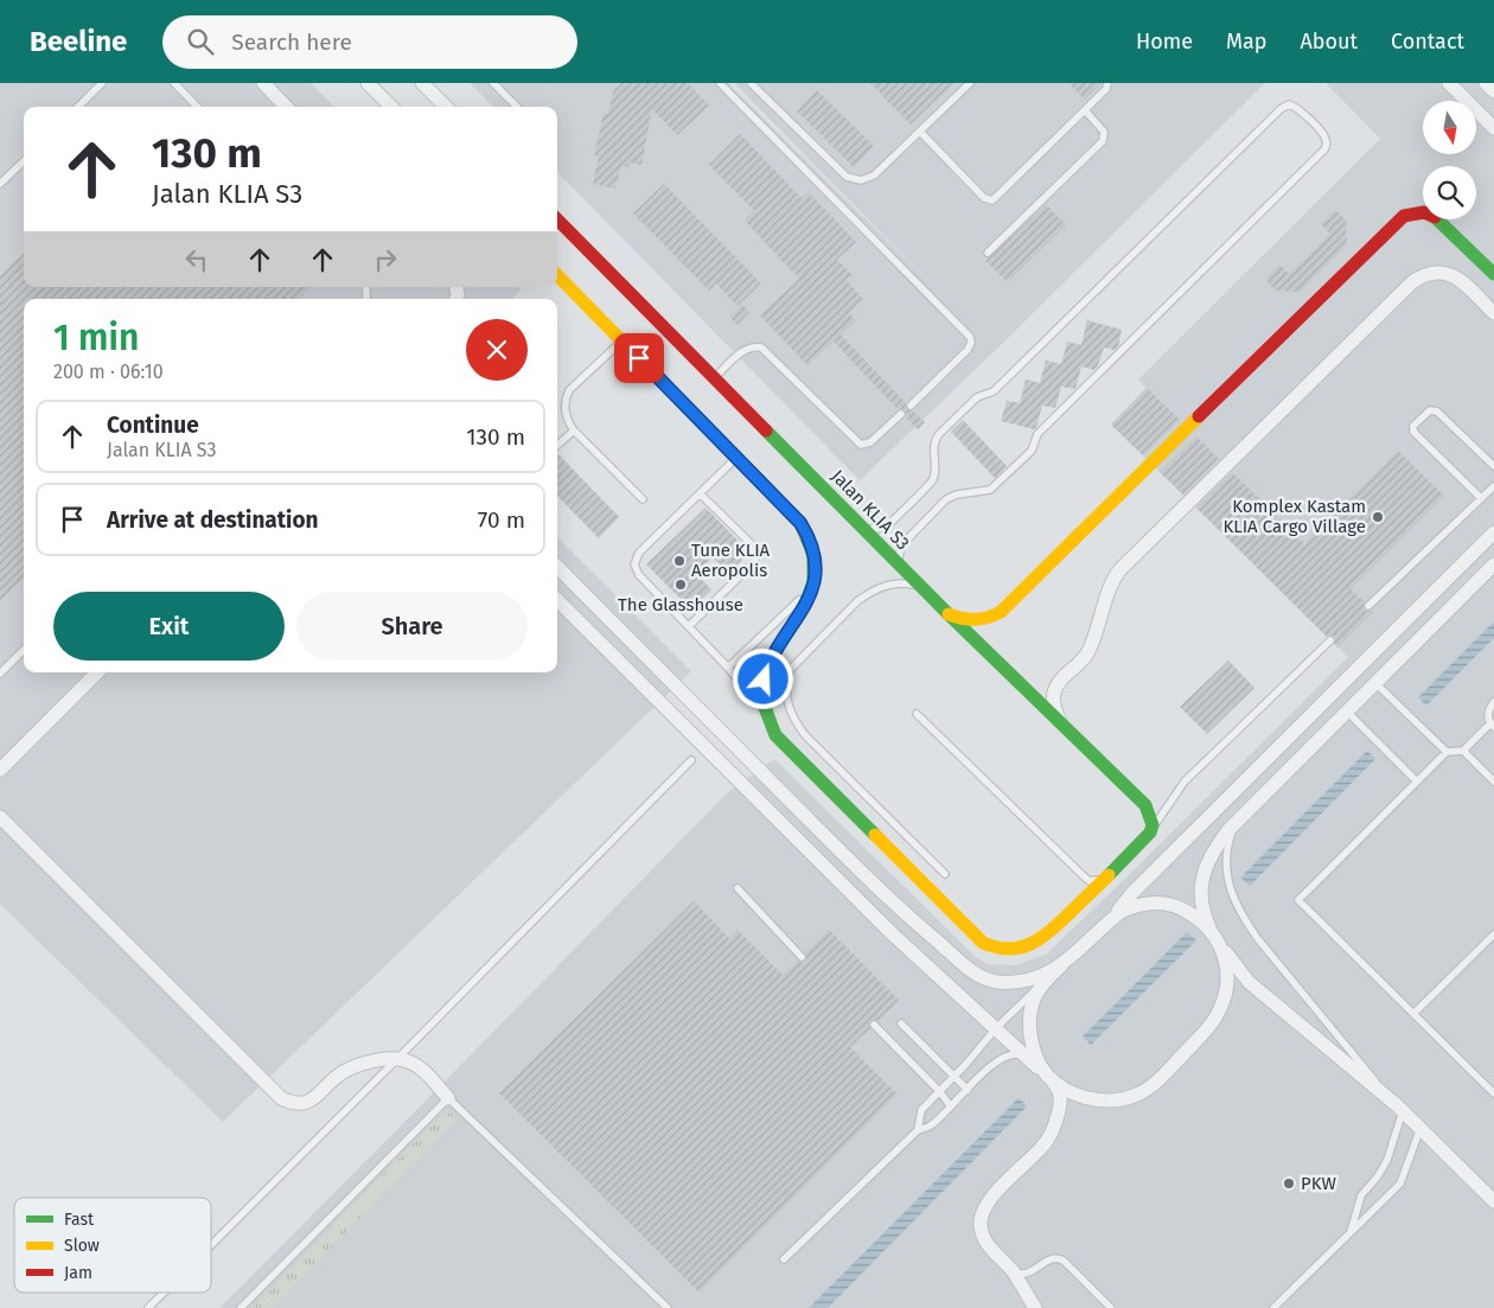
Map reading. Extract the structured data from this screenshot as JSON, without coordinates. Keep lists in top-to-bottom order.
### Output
{
  "streets": {
    "street": ["Jalan KLIA S3"]
  },
  "places": [
    "Komplex Kastam KLIA Cargo Village",
    "Tune KLIA Aeropolis",
    "The Glasshouse",
    "PKW"
  ],
  "legend": ["Fast", "Slow", "Jam"],
  "north": "bottom",
  "page": {
    "header": "Beeline",
    "search": "Search here",
    "nav": [
      "Home",
      "Map",
      "About",
      "Contact"
    ],
    "turn": ["130 m", "Jalan KLIA S3"],
    "heading": ["1 min", "200 m · 06:10"],
    "list": [
      {
        "name": "Continue",
        "note": "Jalan KLIA S3",
        "value": "130 m"
      },
      {
        "name": "Arrive at destination",
        "value": "70 m"
      }
    ],
    "buttons": ["Exit", "Share"]
  }
}
